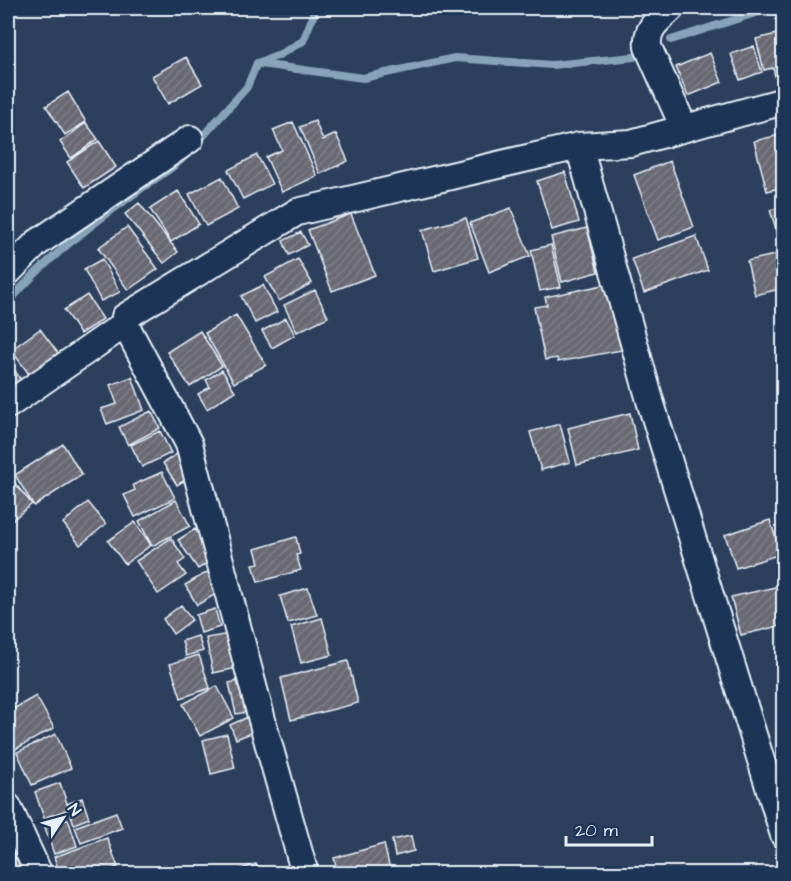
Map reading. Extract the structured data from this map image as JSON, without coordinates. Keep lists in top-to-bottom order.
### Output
{
  "scale_bar": "20 m",
  "north": "top right"
}
